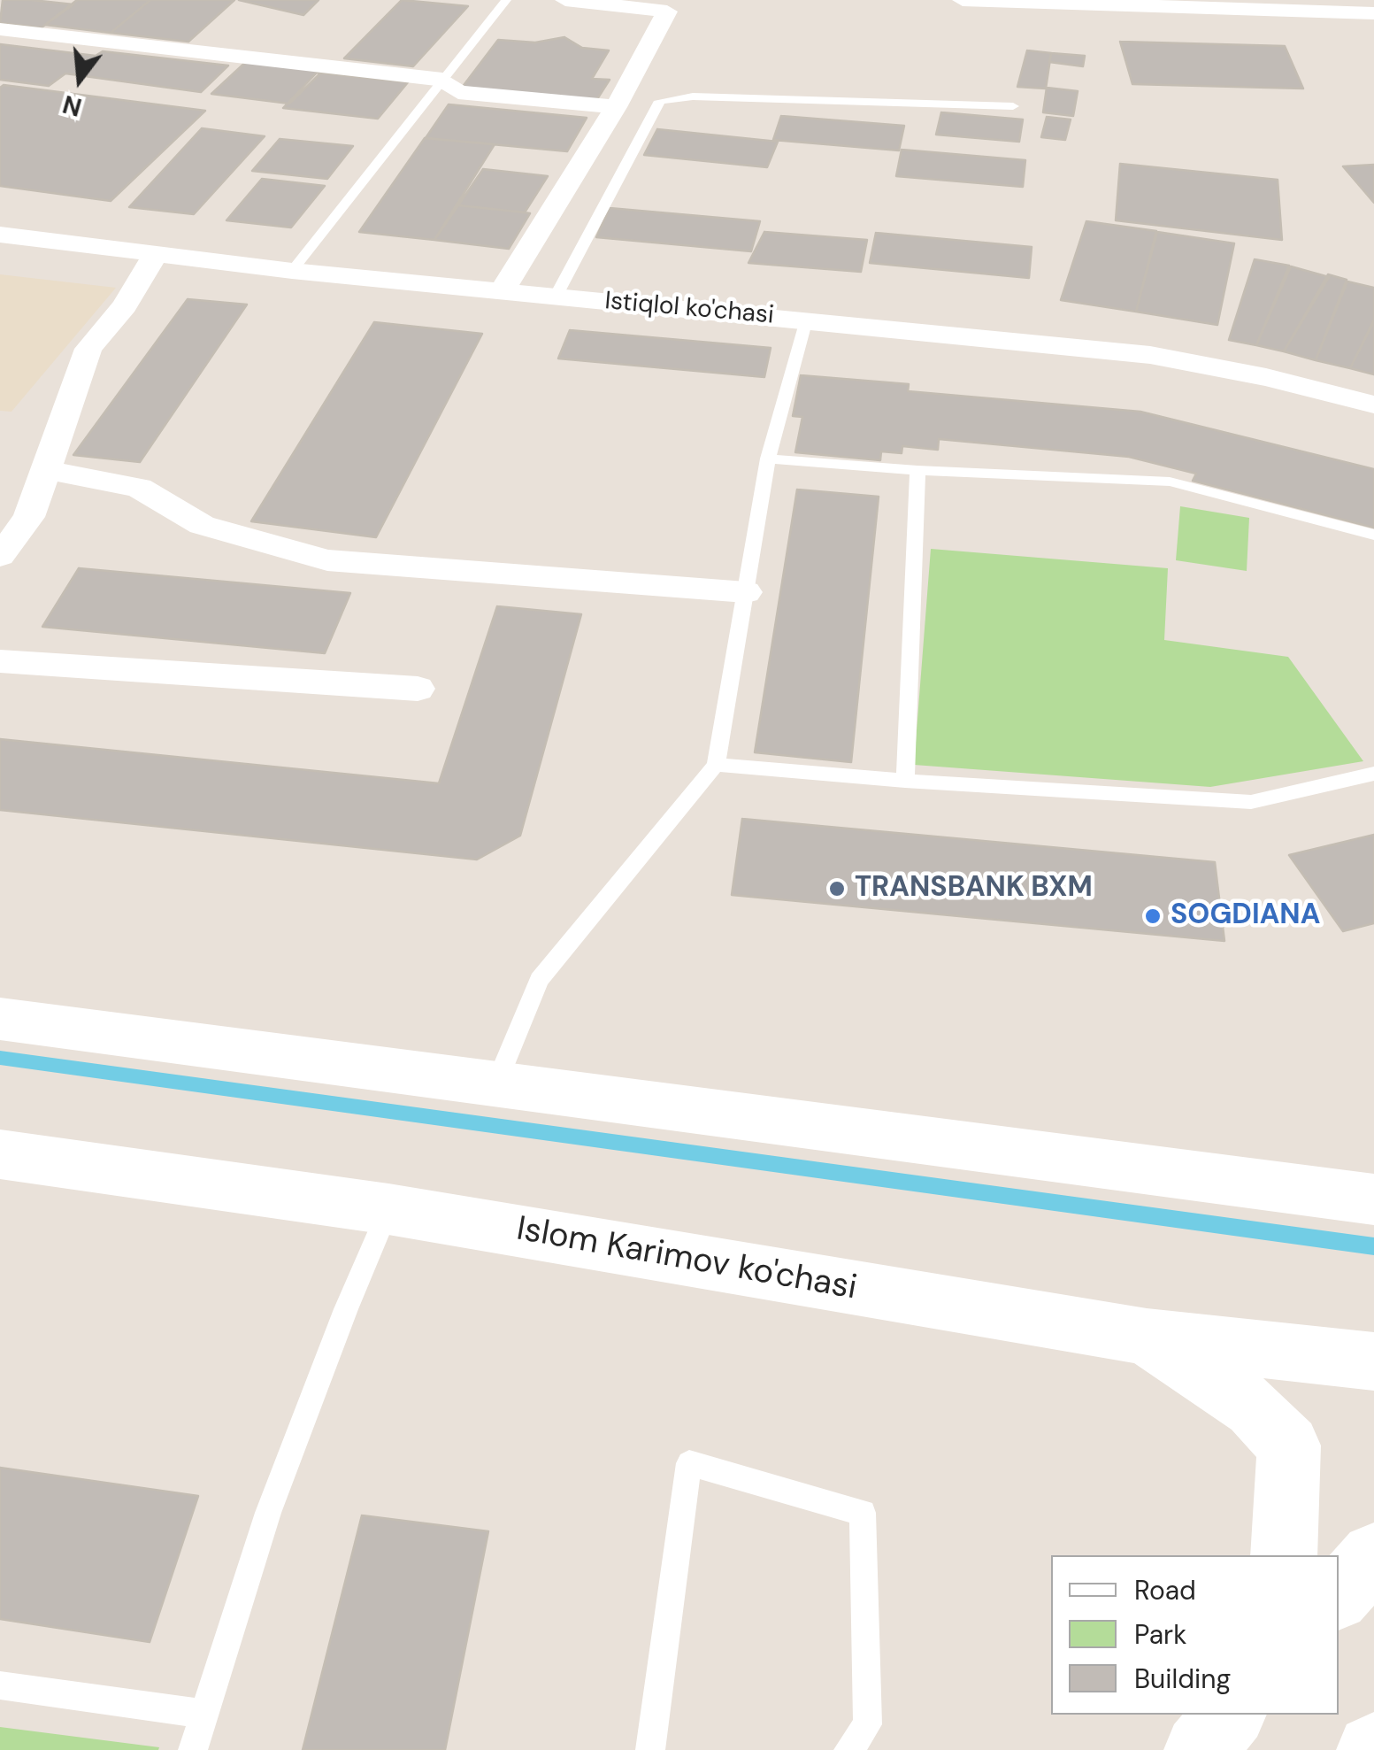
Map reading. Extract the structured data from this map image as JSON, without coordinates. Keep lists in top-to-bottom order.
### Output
{
  "streets": {
    "main road": ["Islom Karimov ko'chasi"],
    "street": ["Istiqlol ko'chasi"]
  },
  "places": ["TRANSBANK BXM", "SOGDIANA"],
  "legend": ["Road", "Park", "Building"],
  "north": "bottom"
}
